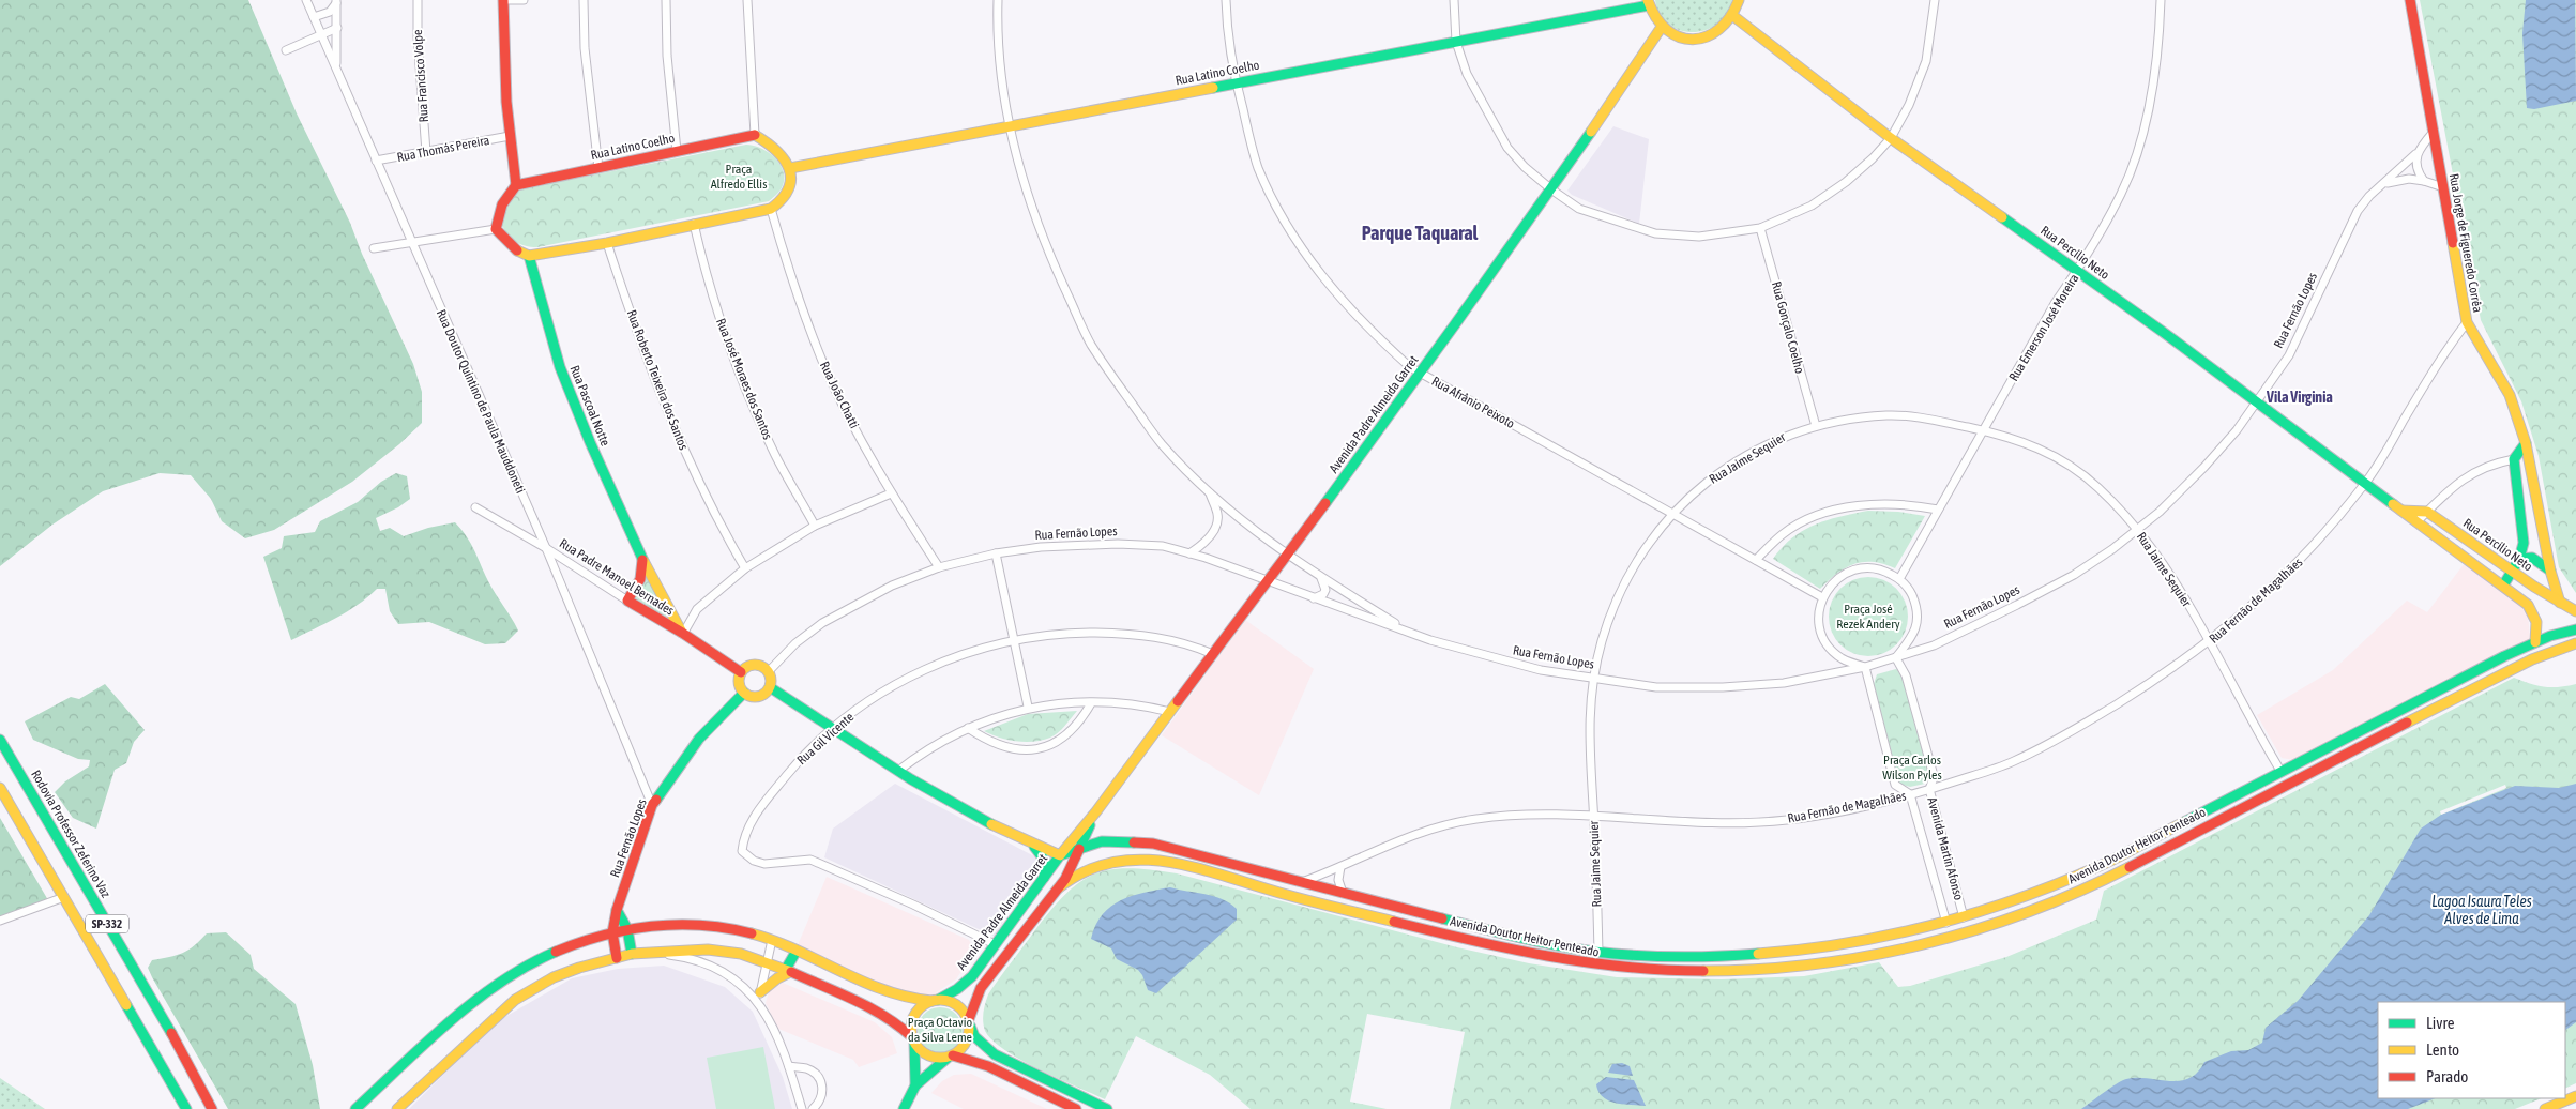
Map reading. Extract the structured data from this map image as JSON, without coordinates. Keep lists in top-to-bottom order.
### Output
{
  "streets": {
    "main road": [
      "Rua Latino Coelho",
      "Rua Jorge de Figueredo Corrêa",
      "Rua Percílio Neto",
      "Rua Fernão Lopes",
      "Rua Pascoal Notte",
      "Avenida Padre Almeida Garret",
      "Rua Padre Manoel Bernades",
      "Rodovia Professor Zeferino Vaz",
      "Avenida Doutor Heitor Penteado",
      "SP-332"
    ],
    "street": [
      "Rua Francisco Volpe",
      "Rua Thomás Pereira",
      "Rua Gonçalo Coelho",
      "Rua Emerson José Moreira",
      "Rua José Moraes dos Santos",
      "Rua Roberto Teixeira dos Santos",
      "Rua João Chatti",
      "Rua Doutor Quintino de Paula Mauddoneti",
      "Rua Afrânio Peixoto",
      "Rua Jaime Sequier",
      "Rua Fernão de Magalhães",
      "Rua Gil Vicente",
      "Avenida Martin Afonso"
    ]
  },
  "crossings": [
    ["Rua Latino Coelho", "Rua Fernão Lopes"],
    ["Rua Latino Coelho", "Rua Afrânio Peixoto"],
    ["Rua Francisco Volpe", "Rua Thomás Pereira"],
    ["Rua Thomás Pereira", "Rua Doutor Quintino de Paula Mauddoneti"],
    ["Rua Jorge de Figueredo Corrêa", "Rua Percílio Neto"],
    ["Rua Jorge de Figueredo Corrêa", "Rua Fernão Lopes"],
    ["Rua Jorge de Figueredo Corrêa", "Rua Fernão de Magalhães"],
    ["Rua Percílio Neto", "Rua Fernão Lopes"],
    ["Rua Percílio Neto", "Rua Emerson José Moreira"],
    ["Rua Percílio Neto", "Rua Fernão de Magalhães"],
    ["Rua Percílio Neto", "Avenida Doutor Heitor Penteado"],
    ["Rua Fernão Lopes", "Rua Emerson José Moreira"],
    ["Rua Fernão Lopes", "Rua João Chatti"],
    ["Rua Fernão Lopes", "Rua Doutor Quintino de Paula Mauddoneti"],
    ["Rua Fernão Lopes", "Rua Afrânio Peixoto"],
    ["Rua Fernão Lopes", "Avenida Padre Almeida Garret"],
    ["Rua Fernão Lopes", "Rua Jaime Sequier"],
    ["Rua Fernão Lopes", "Rua Padre Manoel Bernades"],
    ["Rua Fernão Lopes", "Avenida Martin Afonso"],
    ["Rua Gonçalo Coelho", "Rua Jaime Sequier"],
    ["Rua Emerson José Moreira", "Rua Afrânio Peixoto"],
    ["Rua Emerson José Moreira", "Rua Jaime Sequier"],
    ["Rua Emerson José Moreira", "Avenida Martin Afonso"],
    ["Rua Doutor Quintino de Paula Mauddoneti", "Rua Padre Manoel Bernades"],
    ["Rua Afrânio Peixoto", "Avenida Padre Almeida Garret"],
    ["Rua Afrânio Peixoto", "Rua Jaime Sequier"],
    ["Rua Afrânio Peixoto", "Avenida Martin Afonso"],
    ["Rua Pascoal Notte", "Rua Padre Manoel Bernades"],
    ["Avenida Padre Almeida Garret", "Rua Gil Vicente"],
    ["Avenida Padre Almeida Garret", "Avenida Doutor Heitor Penteado"],
    ["Rua Jaime Sequier", "Rua Fernão de Magalhães"],
    ["Rua Jaime Sequier", "Avenida Doutor Heitor Penteado"],
    ["Rua Fernão de Magalhães", "Avenida Doutor Heitor Penteado"],
    ["Rua Fernão de Magalhães", "Avenida Martin Afonso"],
    ["Avenida Doutor Heitor Penteado", "Avenida Martin Afonso"]
  ],
  "districts": ["Parque Taquaral", "Vila Virginia"],
  "water": ["Lagoa Isaura Teles Alves de Lima"],
  "parks": [
    "Praça Alfredo Ellis",
    "Praça José Rezek Andery",
    "Praça Carlos Wilson Pyles",
    "Praça Octavio da Silva Leme"
  ],
  "legend": ["Livre", "Lento", "Parado"]
}
